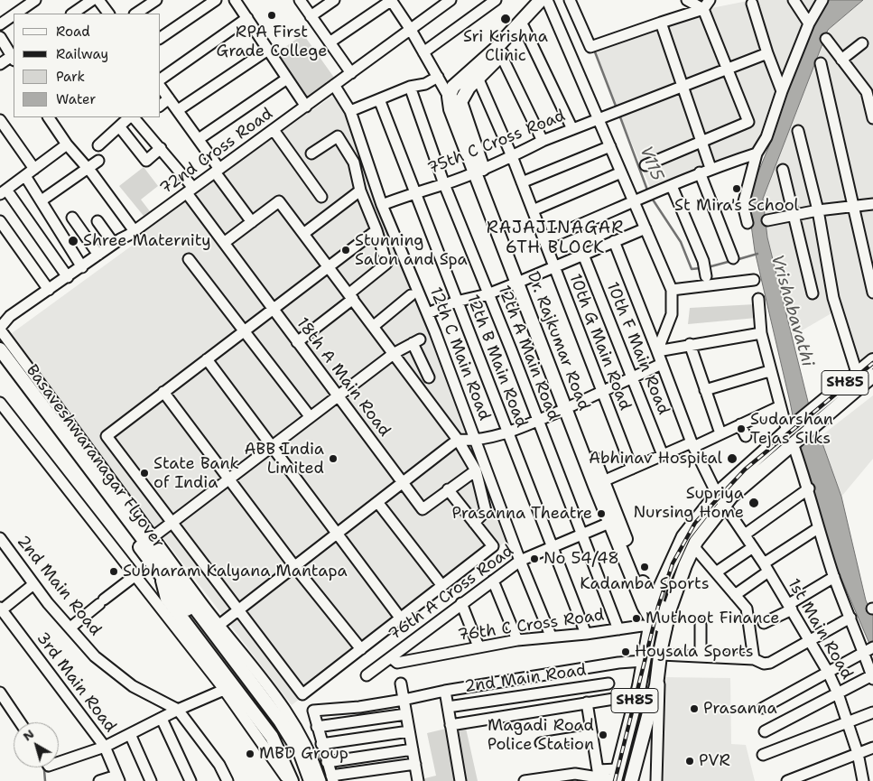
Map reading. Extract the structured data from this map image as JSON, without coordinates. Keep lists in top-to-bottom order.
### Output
{
  "streets": {
    "main road": ["Dr. Rajkumar Road", "SH85", "Basaveshwaranagar Flyover"],
    "street": [
      "75th C Cross Road",
      "72nd Cross Road",
      "10th G Main Road",
      "10th F Main Road",
      "12th A Main Road",
      "12th C Main Road",
      "12th B Main Road",
      "18th A Main Road",
      "2nd Main Road",
      "76th A Cross Road",
      "76th C Cross Road",
      "1st Main Road",
      "3rd Main Road"
    ]
  },
  "crossings": [
    ["75th C Cross Road", "Dr. Rajkumar Road"],
    ["75th C Cross Road", "10th G Main Road"],
    ["75th C Cross Road", "12th A Main Road"],
    ["75th C Cross Road", "12th C Main Road"],
    ["75th C Cross Road", "12th B Main Road"],
    ["72nd Cross Road", "12th C Main Road"],
    ["72nd Cross Road", "18th A Main Road"],
    ["Dr. Rajkumar Road", "SH85"],
    ["Dr. Rajkumar Road", "76th A Cross Road"],
    ["Dr. Rajkumar Road", "76th C Cross Road"],
    ["12th A Main Road", "76th A Cross Road"],
    ["12th A Main Road", "76th C Cross Road"],
    ["12th C Main Road", "76th A Cross Road"],
    ["12th C Main Road", "76th C Cross Road"],
    ["12th B Main Road", "76th A Cross Road"],
    ["12th B Main Road", "76th C Cross Road"],
    ["SH85", "76th C Cross Road"],
    ["SH85", "1st Main Road"],
    ["76th A Cross Road", "76th C Cross Road"]
  ],
  "districts": ["RAJAJINAGAR 6TH BLOCK"],
  "water": ["V115", "Vrishabavathi"],
  "places": [
    "RPA First Grade College",
    "Sri Krishna Clinic",
    "St Mira's School",
    "Shree Maternity",
    "Stunning Salon and Spa",
    "Sudarshan Tejas Silks",
    "ABB India Limited",
    "Abhinav Hospital",
    "State Bank of India",
    "Supriya Nursing Home",
    "Prasanna Theatre",
    "No 54/48",
    "Kadamba Sports",
    "Subharam Kalyana Mantapa",
    "Muthoot Finance",
    "Hoysala Sports",
    "Prasanna",
    "Magadi Road Police Station",
    "MBD Group",
    "PVR"
  ],
  "legend": [
    "Road",
    "Railway",
    "Park",
    "Water"
  ],
  "north": "top left"
}
